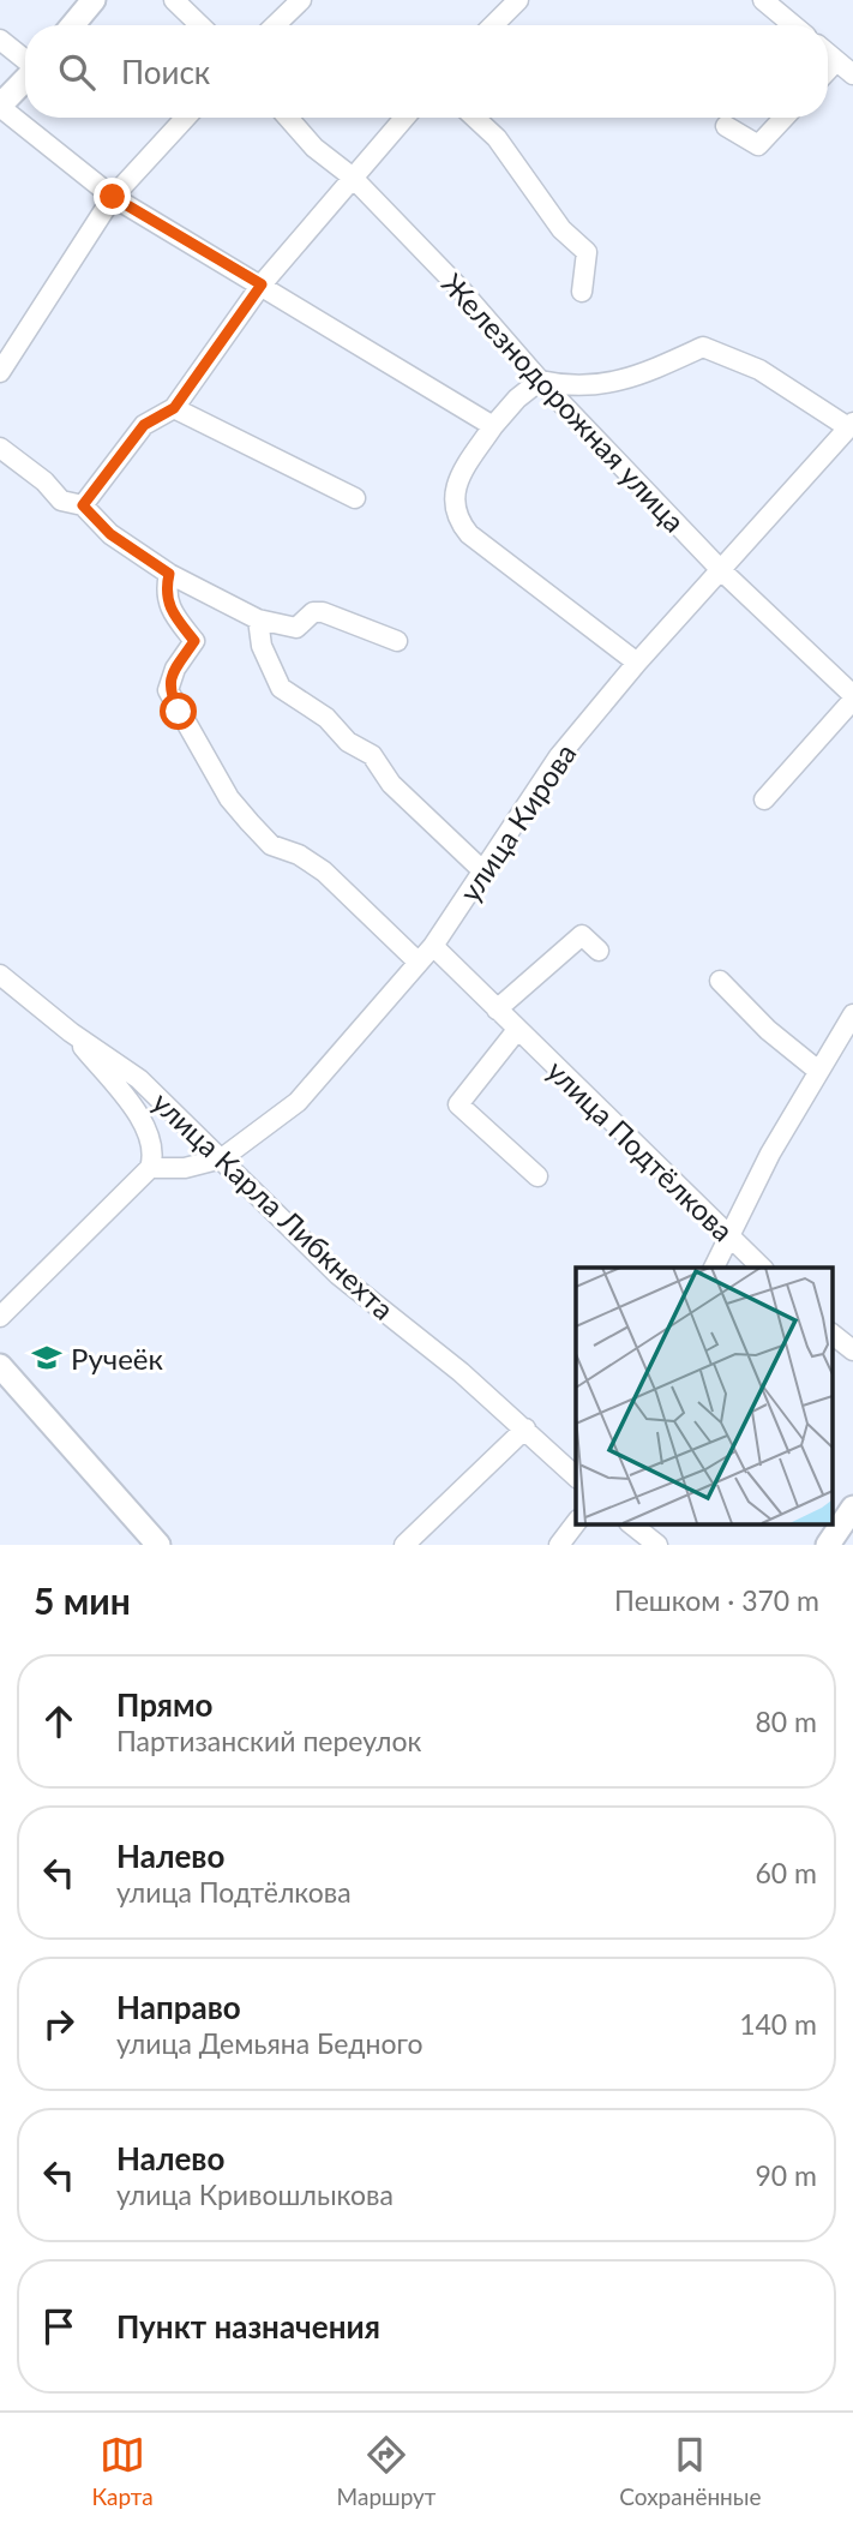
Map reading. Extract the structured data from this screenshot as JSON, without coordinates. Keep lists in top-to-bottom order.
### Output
{
  "streets": {
    "street": [
      "Железнодорожная улица",
      "улица Кирова",
      "улица Подтёлкова",
      "улица Карла Либкнехта"
    ]
  },
  "crossings": [
    ["Железнодорожная улица", "улица Кирова"],
    ["улица Кирова", "улица Подтёлкова"],
    ["улица Кирова", "улица Карла Либкнехта"]
  ],
  "places": {
    "school or university": ["Ручеёк"]
  },
  "page": {
    "search": "Поиск",
    "heading": ["5 мин", "Пешком · 370 m"],
    "list": [
      ["Прямо", "Партизанский переулок", "80 m"],
      ["Налево", "улица Подтёлкова", "60 m"],
      ["Направо", "улица Демьяна Бедного", "140 m"],
      ["Налево", "улица Кривошлыкова", "90 m"],
      "Пункт назначения"
    ],
    "nav": ["Карта", "Маршрут", "Сохранённые"]
  }
}
